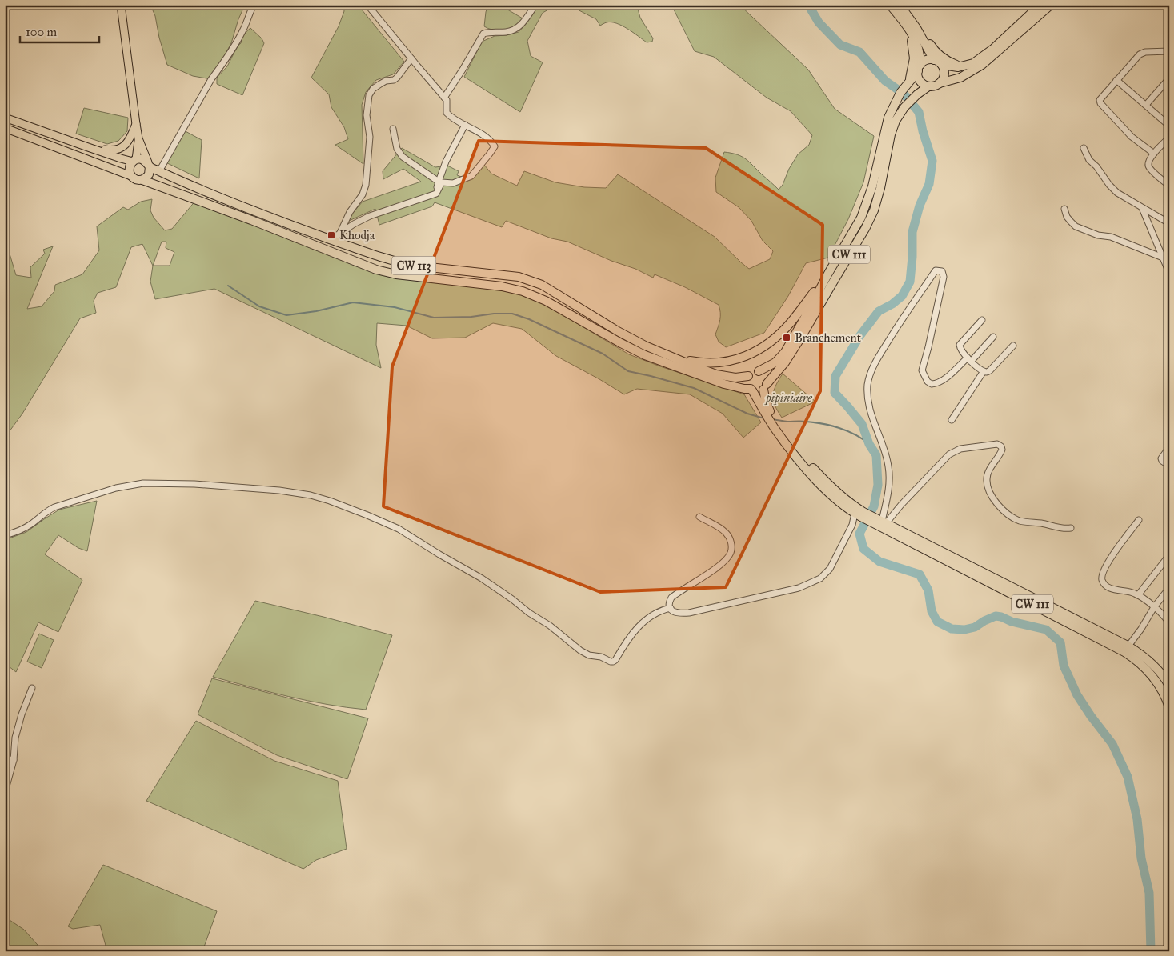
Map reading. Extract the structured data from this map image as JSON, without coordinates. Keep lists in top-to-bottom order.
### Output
{
  "streets": {
    "highway": ["CW 111", "CW 113"]
  },
  "parks": ["pipiniaire"],
  "places": {
    "transit": ["Khodja", "Branchement"]
  },
  "scale_bar": "100 m"
}
